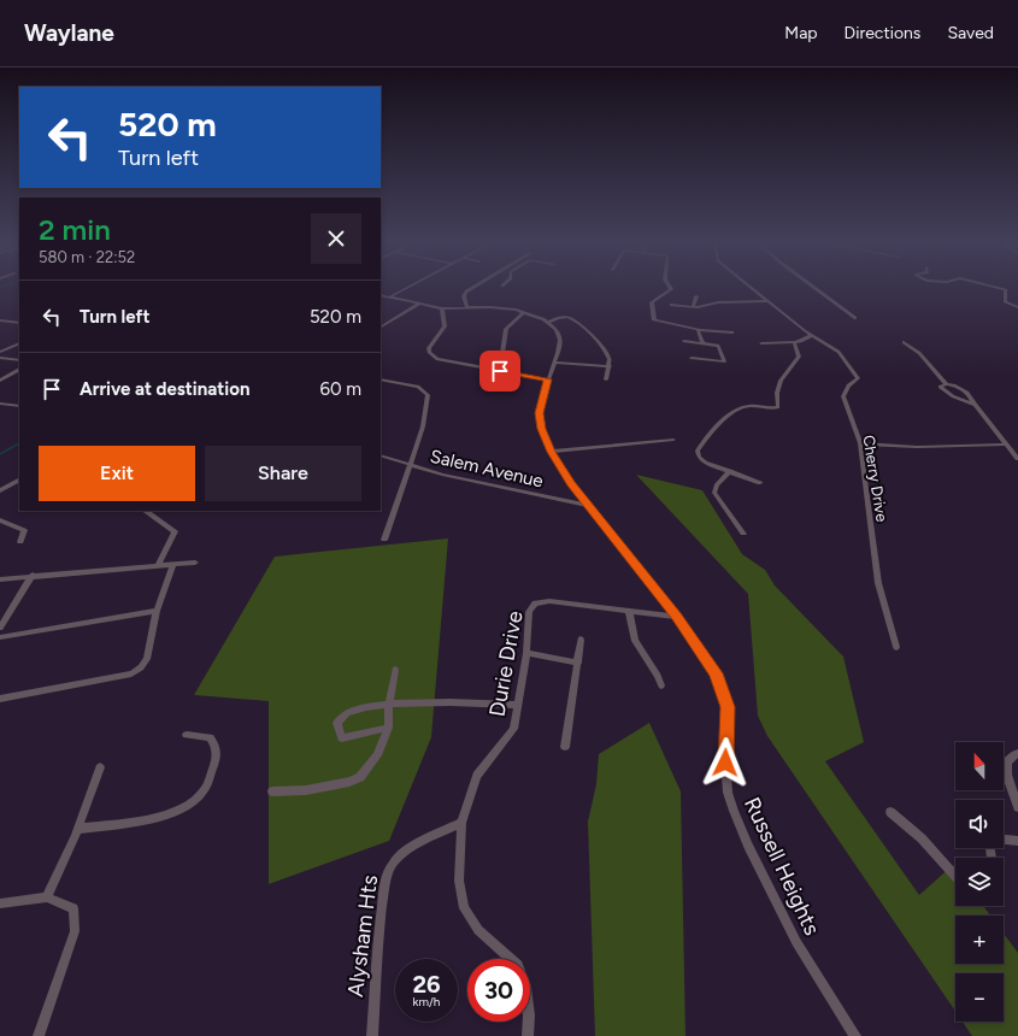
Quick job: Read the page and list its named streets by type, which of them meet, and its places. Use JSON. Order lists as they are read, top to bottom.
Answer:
{
  "streets": {
    "street": [
      "Salem Avenue",
      "Cherry Drive",
      "Durie Drive",
      "Russell Heights",
      "Alysham Hts"
    ]
  },
  "crossings": [
    ["Salem Avenue", "Russell Heights"],
    ["Durie Drive", "Russell Heights"],
    ["Durie Drive", "Alysham Hts"]
  ],
  "north": "top",
  "page": {
    "header": "Waylane",
    "nav": ["Map", "Directions", "Saved"],
    "turn": ["520 m", "Turn left"],
    "heading": ["2 min", "580 m · 22:52"],
    "list": [
      {
        "name": "Turn left",
        "value": "520 m"
      },
      {
        "name": "Arrive at destination",
        "value": "60 m"
      }
    ],
    "buttons": ["Exit", "Share"],
    "map_buttons": ["+", "−"],
    "speed": "26 km/h",
    "limit": "30"
  }
}
